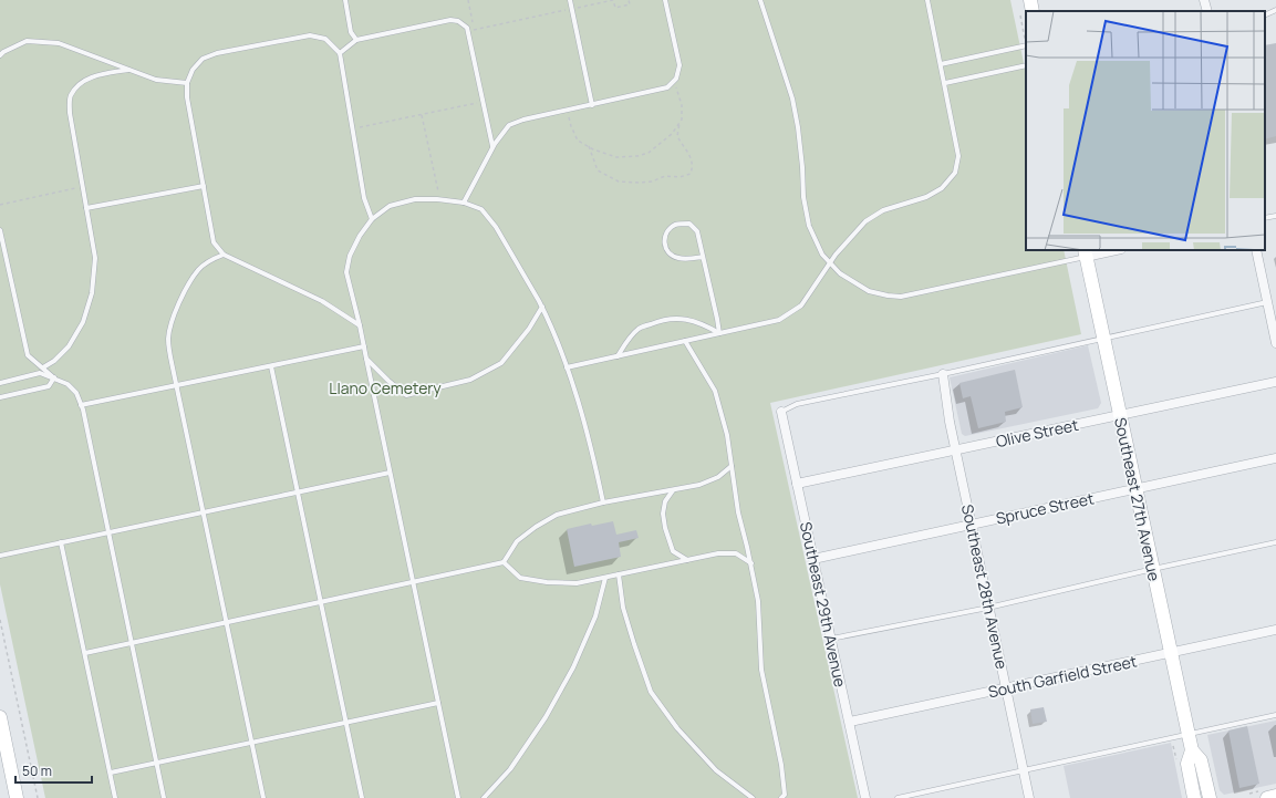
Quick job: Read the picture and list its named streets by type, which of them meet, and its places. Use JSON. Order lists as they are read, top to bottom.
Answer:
{
  "streets": {
    "main road": ["Southeast 27th Avenue"],
    "street": [
      "Olive Street",
      "Spruce Street",
      "Southeast 28th Avenue",
      "Southeast 29th Avenue",
      "South Garfield Street"
    ]
  },
  "crossings": [
    ["Olive Street", "Southeast 27th Avenue"],
    ["Olive Street", "Southeast 28th Avenue"],
    ["Olive Street", "Southeast 29th Avenue"],
    ["Southeast 27th Avenue", "Spruce Street"],
    ["Southeast 27th Avenue", "South Garfield Street"],
    ["Spruce Street", "Southeast 28th Avenue"],
    ["Spruce Street", "Southeast 29th Avenue"],
    ["Southeast 28th Avenue", "South Garfield Street"],
    ["Southeast 29th Avenue", "South Garfield Street"]
  ],
  "parks": ["Llano Cemetery"],
  "scale_bar": "50 m"
}
